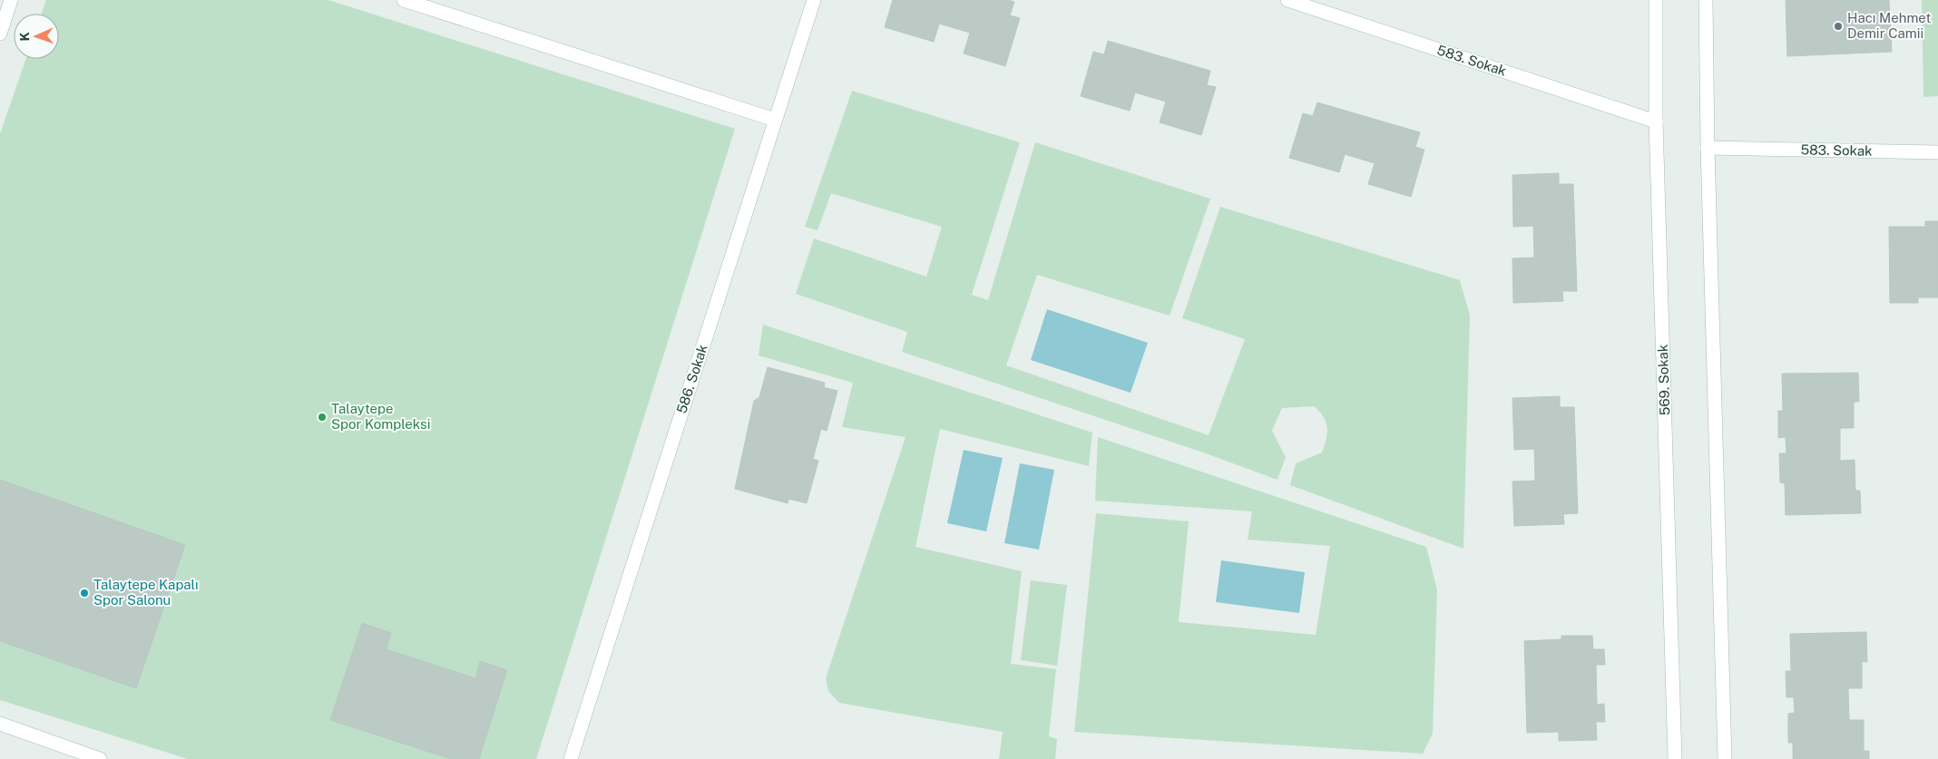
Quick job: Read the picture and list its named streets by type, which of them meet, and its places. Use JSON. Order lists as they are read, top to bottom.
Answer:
{
  "streets": {
    "street": ["583. Sokak", "586. Sokak", "569. Sokak"]
  },
  "crossings": [
    ["583. Sokak", "569. Sokak"]
  ],
  "places": ["Hacı Mehmet Demir Camii", "Talaytepe Spor Kompleksi", "Talaytepe Kapalı Spor Salonu"],
  "north": "left"
}
